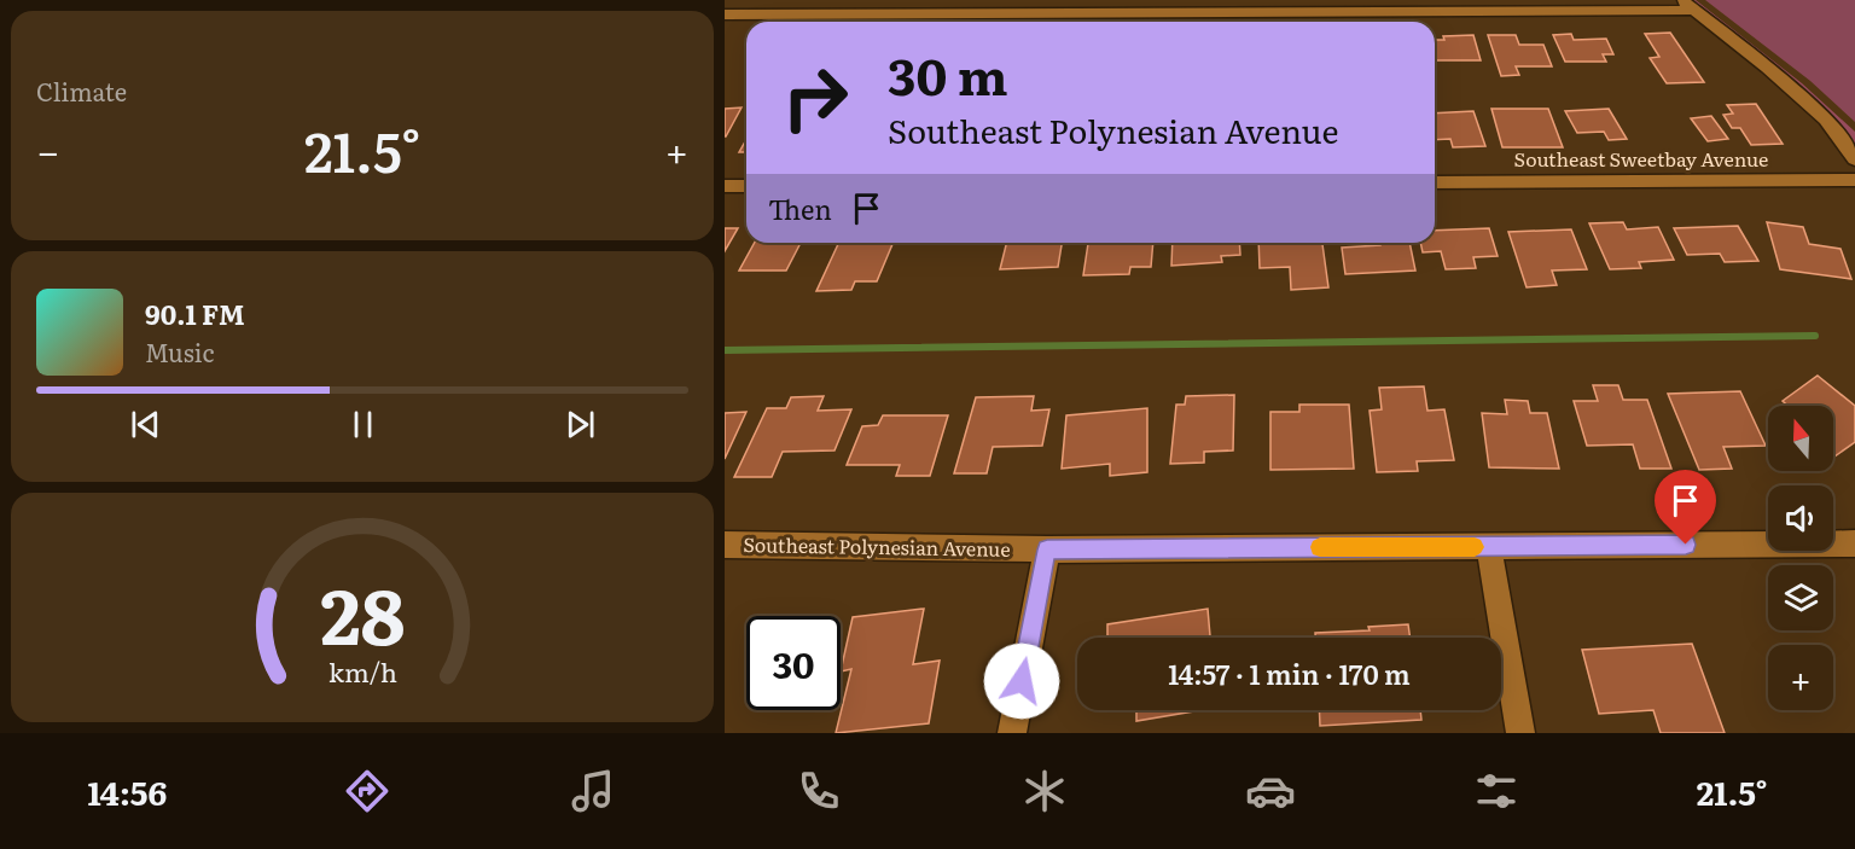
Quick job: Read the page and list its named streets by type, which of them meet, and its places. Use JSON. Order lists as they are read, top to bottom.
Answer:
{
  "streets": {
    "street": ["Southeast Sweetbay Avenue", "Southeast Polynesian Avenue"]
  },
  "north": "top",
  "page": {
    "tile": "Climate",
    "turn": ["30 m", "Southeast Polynesian Avenue"],
    "heat": ["−", "21.5°", "+"],
    "then": "Then",
    "song": ["90.1 FM", "Music"],
    "map_buttons": "+",
    "limit": "30",
    "trip": "14:57 · 1 min · 170 m",
    "tabs": ["14:56", "21.5°"],
    "gauge": ["28", "km/h"]
  }
}
